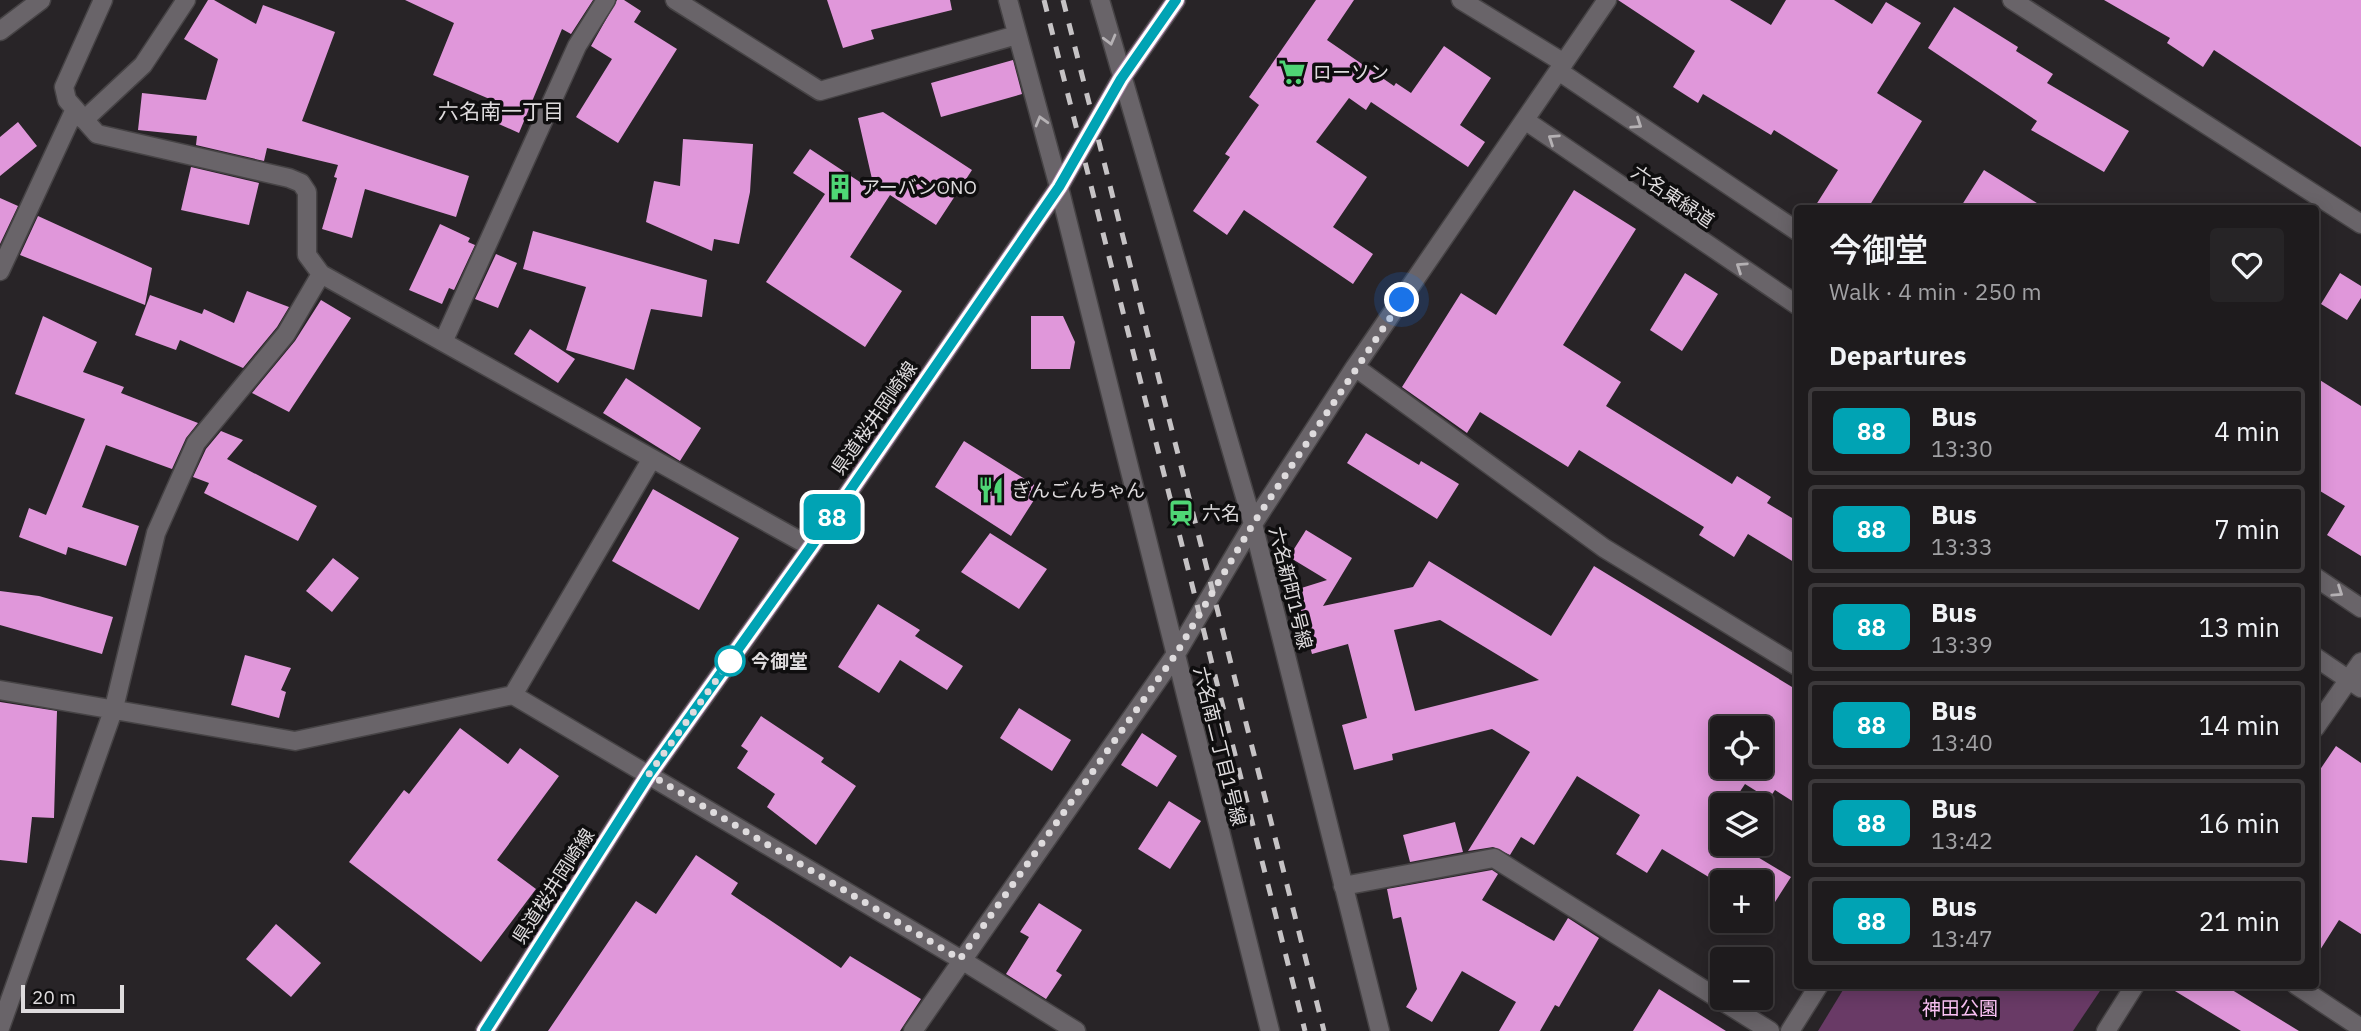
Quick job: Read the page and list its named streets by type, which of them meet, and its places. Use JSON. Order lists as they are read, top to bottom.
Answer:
{
  "streets": {
    "main road": ["県道桜井岡崎線"],
    "street": ["六名東緑道", "六名新町1号線", "六名南二丁目1号線"]
  },
  "crossings": [
    ["県道桜井岡崎線", "六名新町1号線"],
    ["県道桜井岡崎線", "六名南二丁目1号線"]
  ],
  "districts": ["六名南一丁目"],
  "parks": ["神田公園"],
  "places": {
    "supermarket": ["ローソン"],
    "building": ["アーバンONO"],
    "restaurant": ["ぎんごんちゃん"],
    "station": ["六名"],
    "other": ["今御堂"]
  },
  "lines": ["bus line 88"],
  "scale_bar": "20 m",
  "page": {
    "on_map": "88",
    "heading": [
      ["今御堂", "Walk · 4 min · 250 m"],
      "Departures"
    ],
    "list": [
      {
        "mark": "88",
        "name": "Bus",
        "note": "13:30",
        "value": "4 min"
      },
      {
        "mark": "88",
        "name": "Bus",
        "note": "13:33",
        "value": "7 min"
      },
      {
        "mark": "88",
        "name": "Bus",
        "note": "13:39",
        "value": "13 min"
      },
      {
        "mark": "88",
        "name": "Bus",
        "note": "13:40",
        "value": "14 min"
      },
      {
        "mark": "88",
        "name": "Bus",
        "note": "13:42",
        "value": "16 min"
      },
      {
        "mark": "88",
        "name": "Bus",
        "note": "13:47",
        "value": "21 min"
      }
    ],
    "map_buttons": ["+", "−"],
    "scale": "20 m"
  }
}
